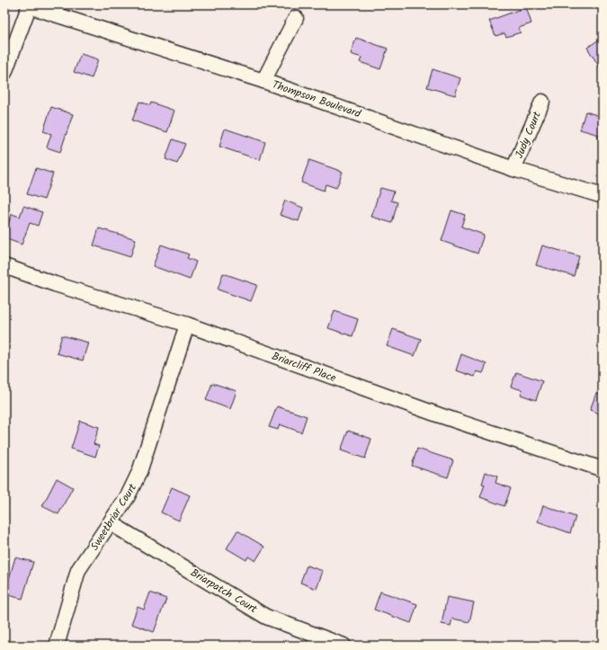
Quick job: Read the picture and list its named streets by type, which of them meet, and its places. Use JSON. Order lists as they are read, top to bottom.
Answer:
{
  "streets": {
    "street": [
      "Thompson Boulevard",
      "Judy Court",
      "Briarcliff Place",
      "Sweetbriar Court",
      "Briarpatch Court"
    ]
  },
  "crossings": [
    ["Thompson Boulevard", "Judy Court"],
    ["Briarcliff Place", "Sweetbriar Court"],
    ["Sweetbriar Court", "Briarpatch Court"]
  ]
}
